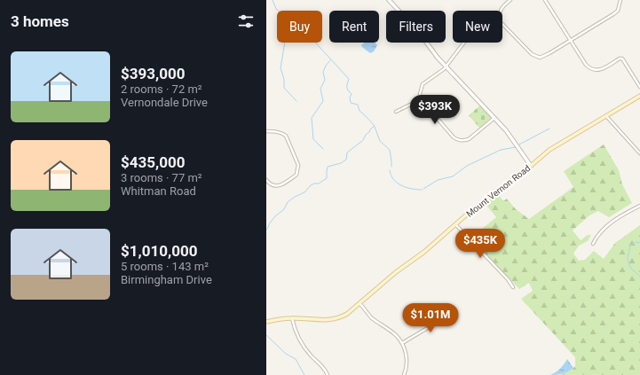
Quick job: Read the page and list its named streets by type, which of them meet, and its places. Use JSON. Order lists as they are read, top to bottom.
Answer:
{
  "streets": {
    "main road": ["Mount Vernon Road"]
  },
  "page": {
    "heading": "3 homes",
    "chip": [
      "Buy",
      "Rent",
      "Filters",
      "New"
    ],
    "list": [
      {
        "name": "$393,000",
        "note": "2 rooms · 72 m² · Vernondale Drive"
      },
      {
        "name": "$435,000",
        "note": "3 rooms · 77 m² · Whitman Road"
      },
      {
        "name": "$1,010,000",
        "note": "5 rooms · 143 m² · Birmingham Drive"
      }
    ],
    "price": ["$393K", "$435K", "$1.01M"]
  }
}
